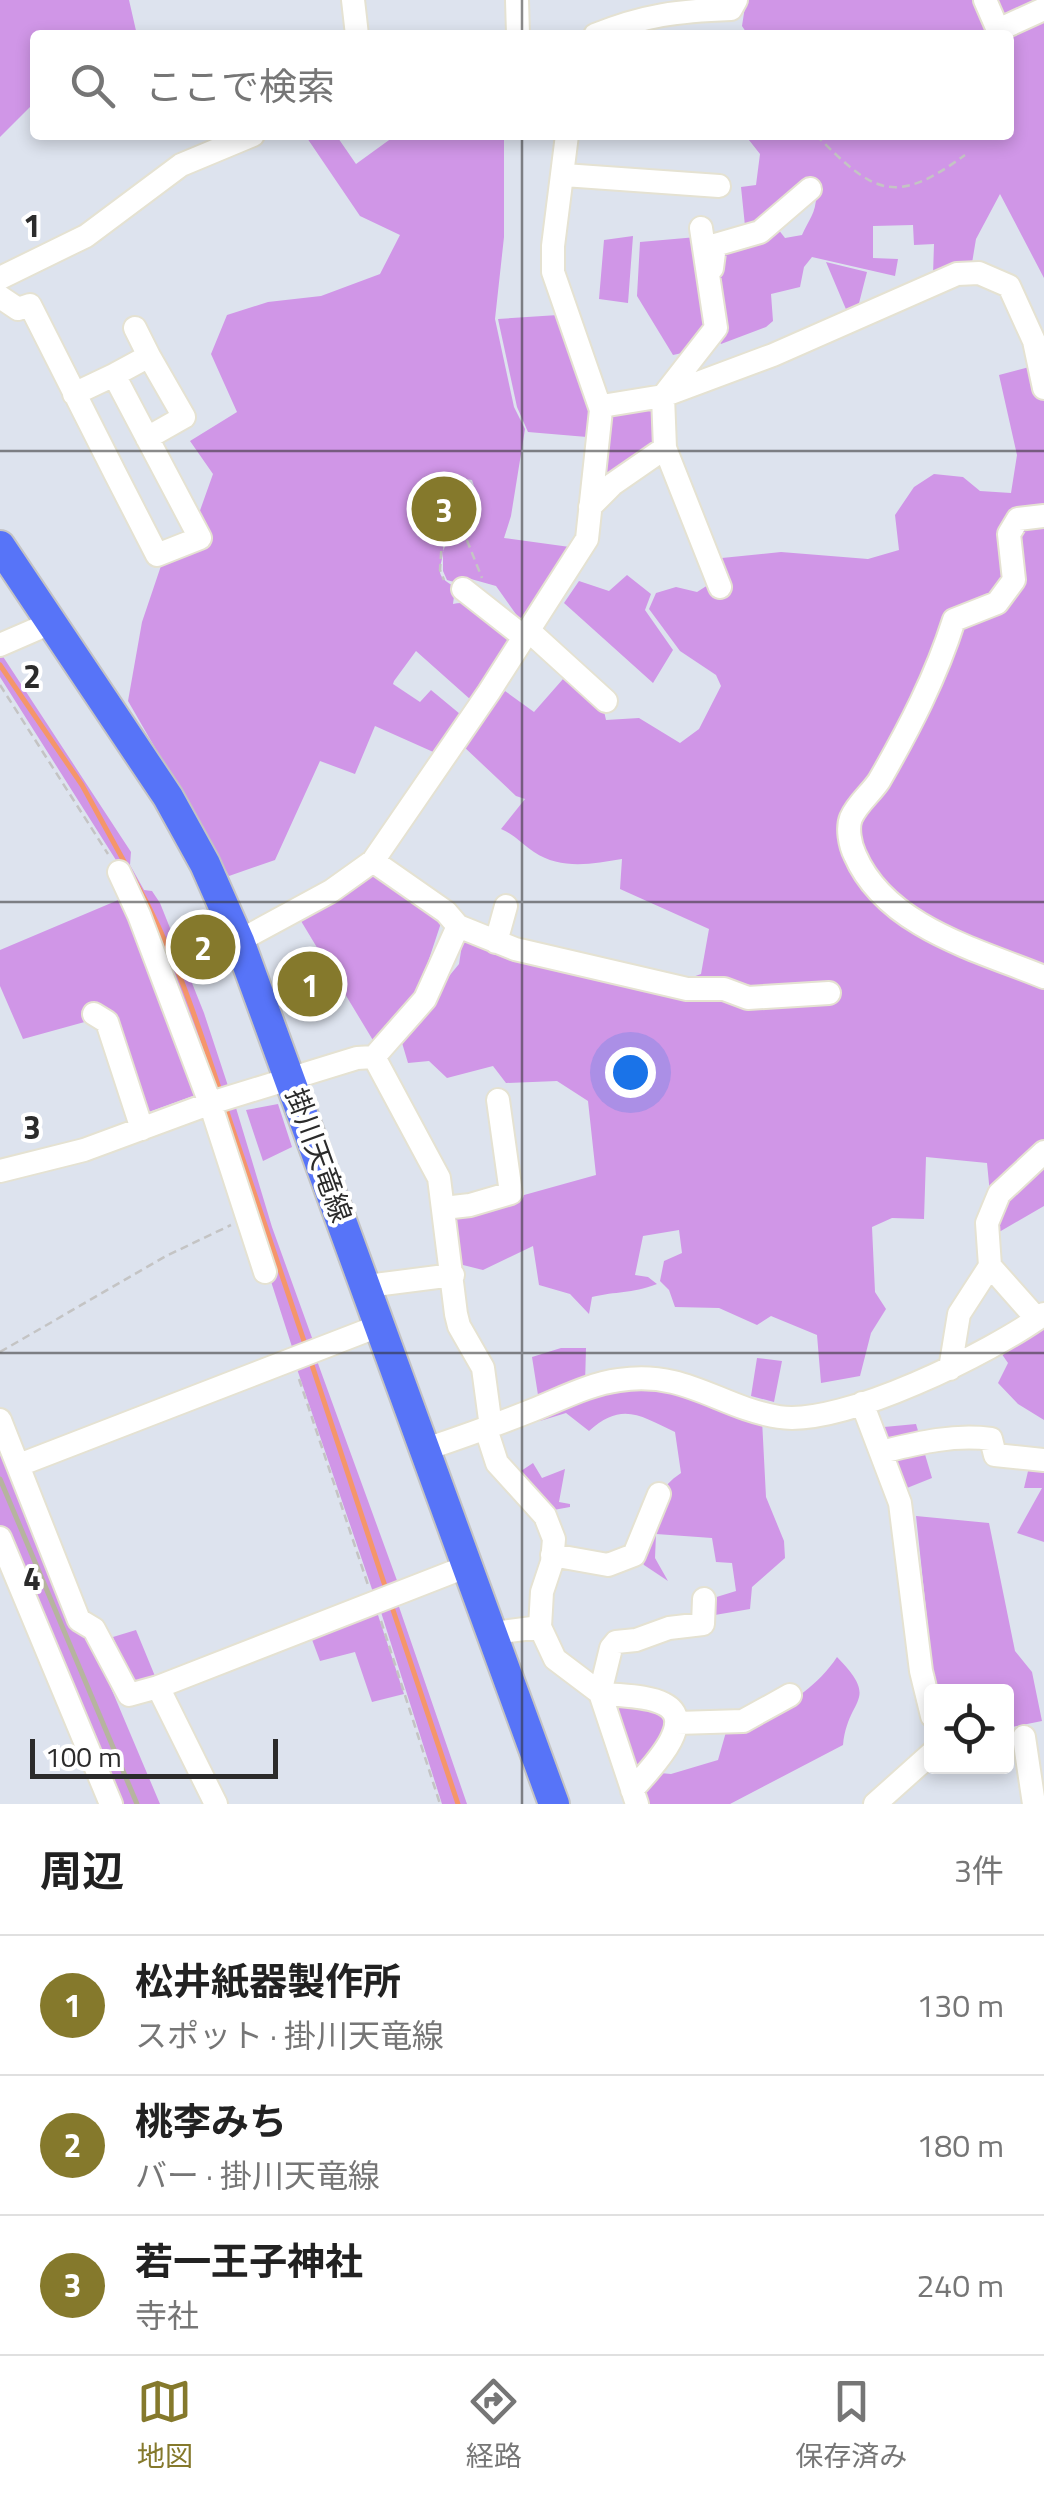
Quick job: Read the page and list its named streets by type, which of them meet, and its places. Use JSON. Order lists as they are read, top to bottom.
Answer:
{
  "streets": {
    "main road": ["掛川天竜線"]
  },
  "scale_bar": "100 m",
  "page": {
    "search": "ここで検索",
    "pins": ["3", "2", "1"],
    "scale": "100 m",
    "heading": ["周辺", "3件"],
    "list": [
      {
        "mark": "1",
        "name": "松井紙器製作所",
        "note": "スポット · 掛川天竜線",
        "value": "130 m"
      },
      {
        "mark": "2",
        "name": "桃李みち",
        "note": "バー · 掛川天竜線",
        "value": "180 m"
      },
      {
        "mark": "3",
        "name": "若一王子神社",
        "note": "寺社",
        "value": "240 m"
      }
    ],
    "nav": ["地図", "経路", "保存済み"]
  },
  "grid": {
    "rows": [
      "1",
      "2",
      "3",
      "4"
    ]
  }
}
